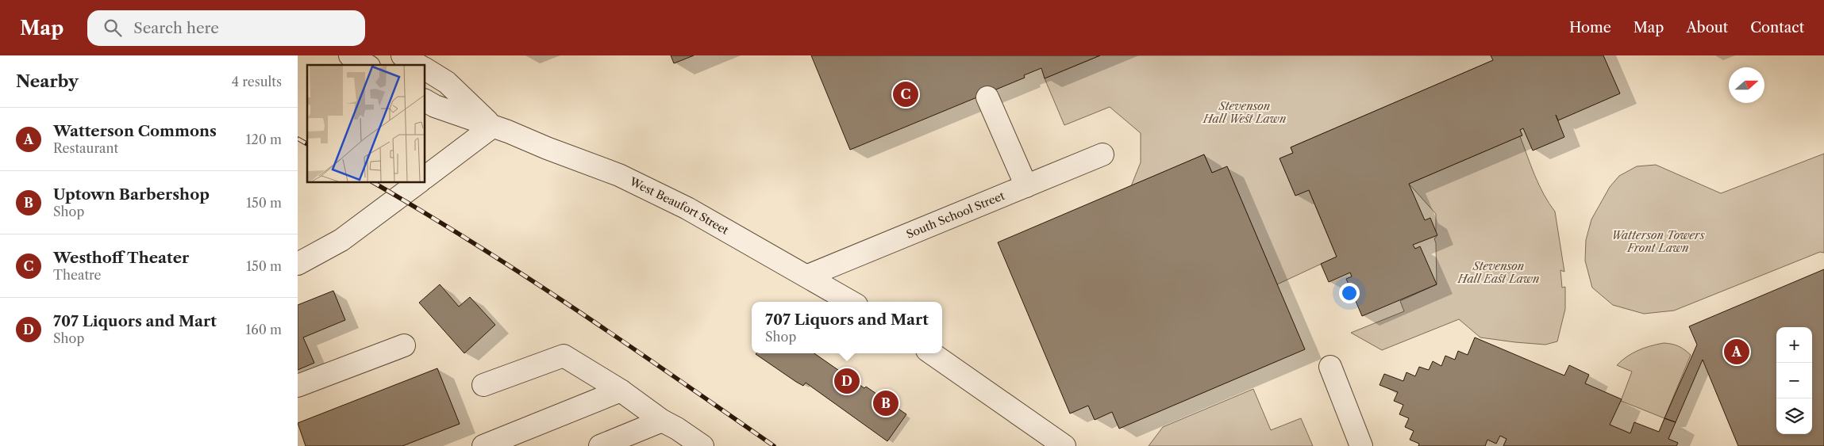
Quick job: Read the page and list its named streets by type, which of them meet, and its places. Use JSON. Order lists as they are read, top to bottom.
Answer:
{
  "streets": {
    "street": ["West Beaufort Street", "South School Street"]
  },
  "crossings": [
    ["West Beaufort Street", "South School Street"]
  ],
  "parks": ["Stevenson Hall West Lawn", "Watterson Towers Front Lawn", "Stevenson Hall East Lawn"],
  "north": "right",
  "page": {
    "header": "Map",
    "search": "Search here",
    "nav": [
      "Home",
      "Map",
      "About",
      "Contact"
    ],
    "heading": ["Nearby", "4 results"],
    "pins": [
      "C",
      "A",
      "D",
      "B"
    ],
    "list": [
      {
        "mark": "A",
        "name": "Watterson Commons",
        "note": "Restaurant",
        "value": "120 m"
      },
      {
        "mark": "B",
        "name": "Uptown Barbershop",
        "note": "Shop",
        "value": "150 m"
      },
      {
        "mark": "C",
        "name": "Westhoff Theater",
        "note": "Theatre",
        "value": "150 m"
      },
      {
        "mark": "D",
        "name": "707 Liquors and Mart",
        "note": "Shop",
        "value": "160 m"
      }
    ],
    "popup": ["707 Liquors and Mart", "Shop"],
    "map_buttons": ["+", "−"]
  }
}
